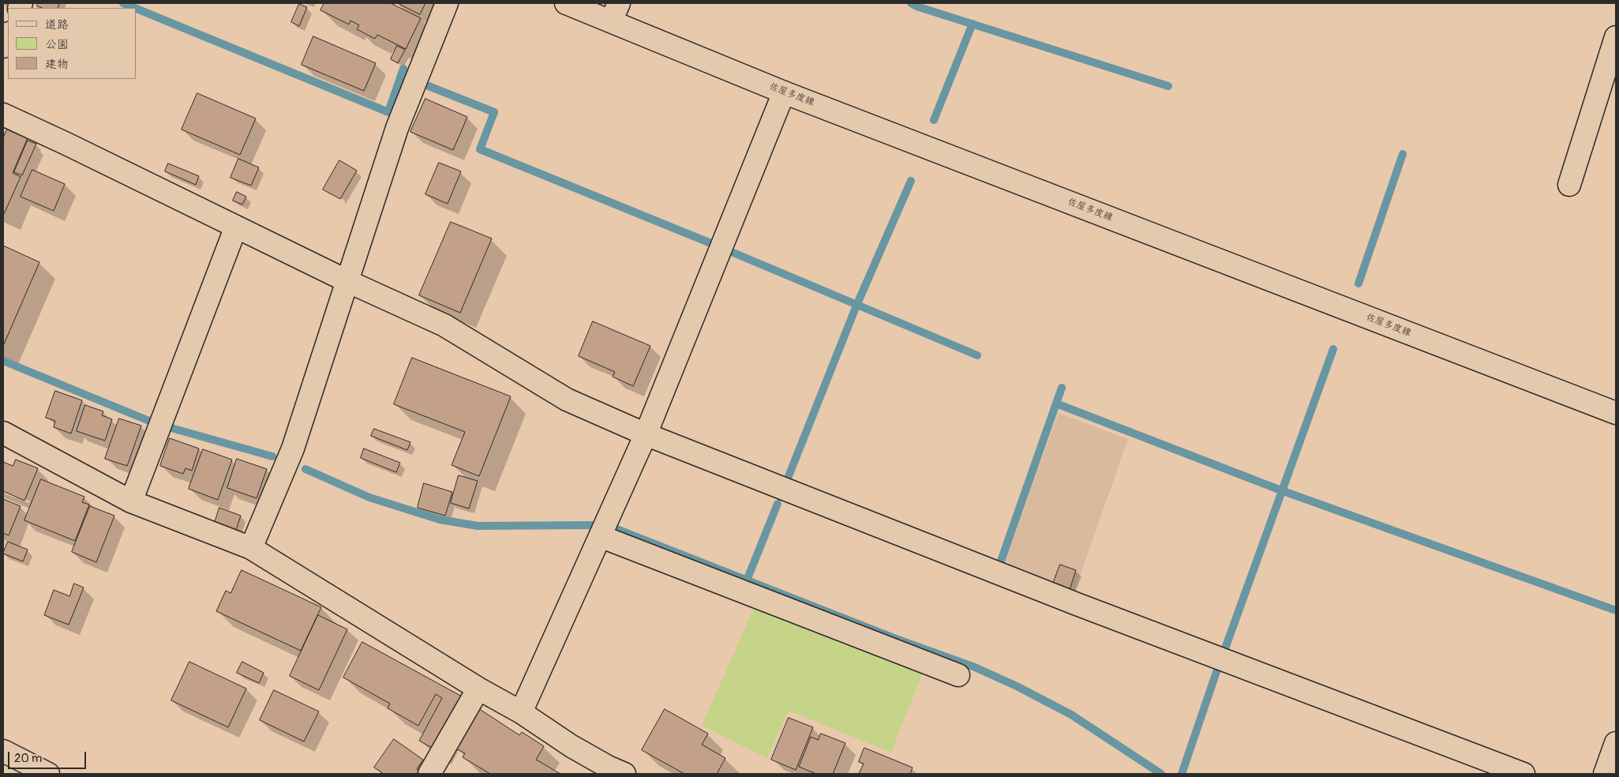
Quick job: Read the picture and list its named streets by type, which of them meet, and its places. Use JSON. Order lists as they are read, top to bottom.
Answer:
{
  "streets": {
    "street": ["佐屋多度線"]
  },
  "legend": ["道路", "公園", "建物"],
  "scale_bar": "20 m"
}
